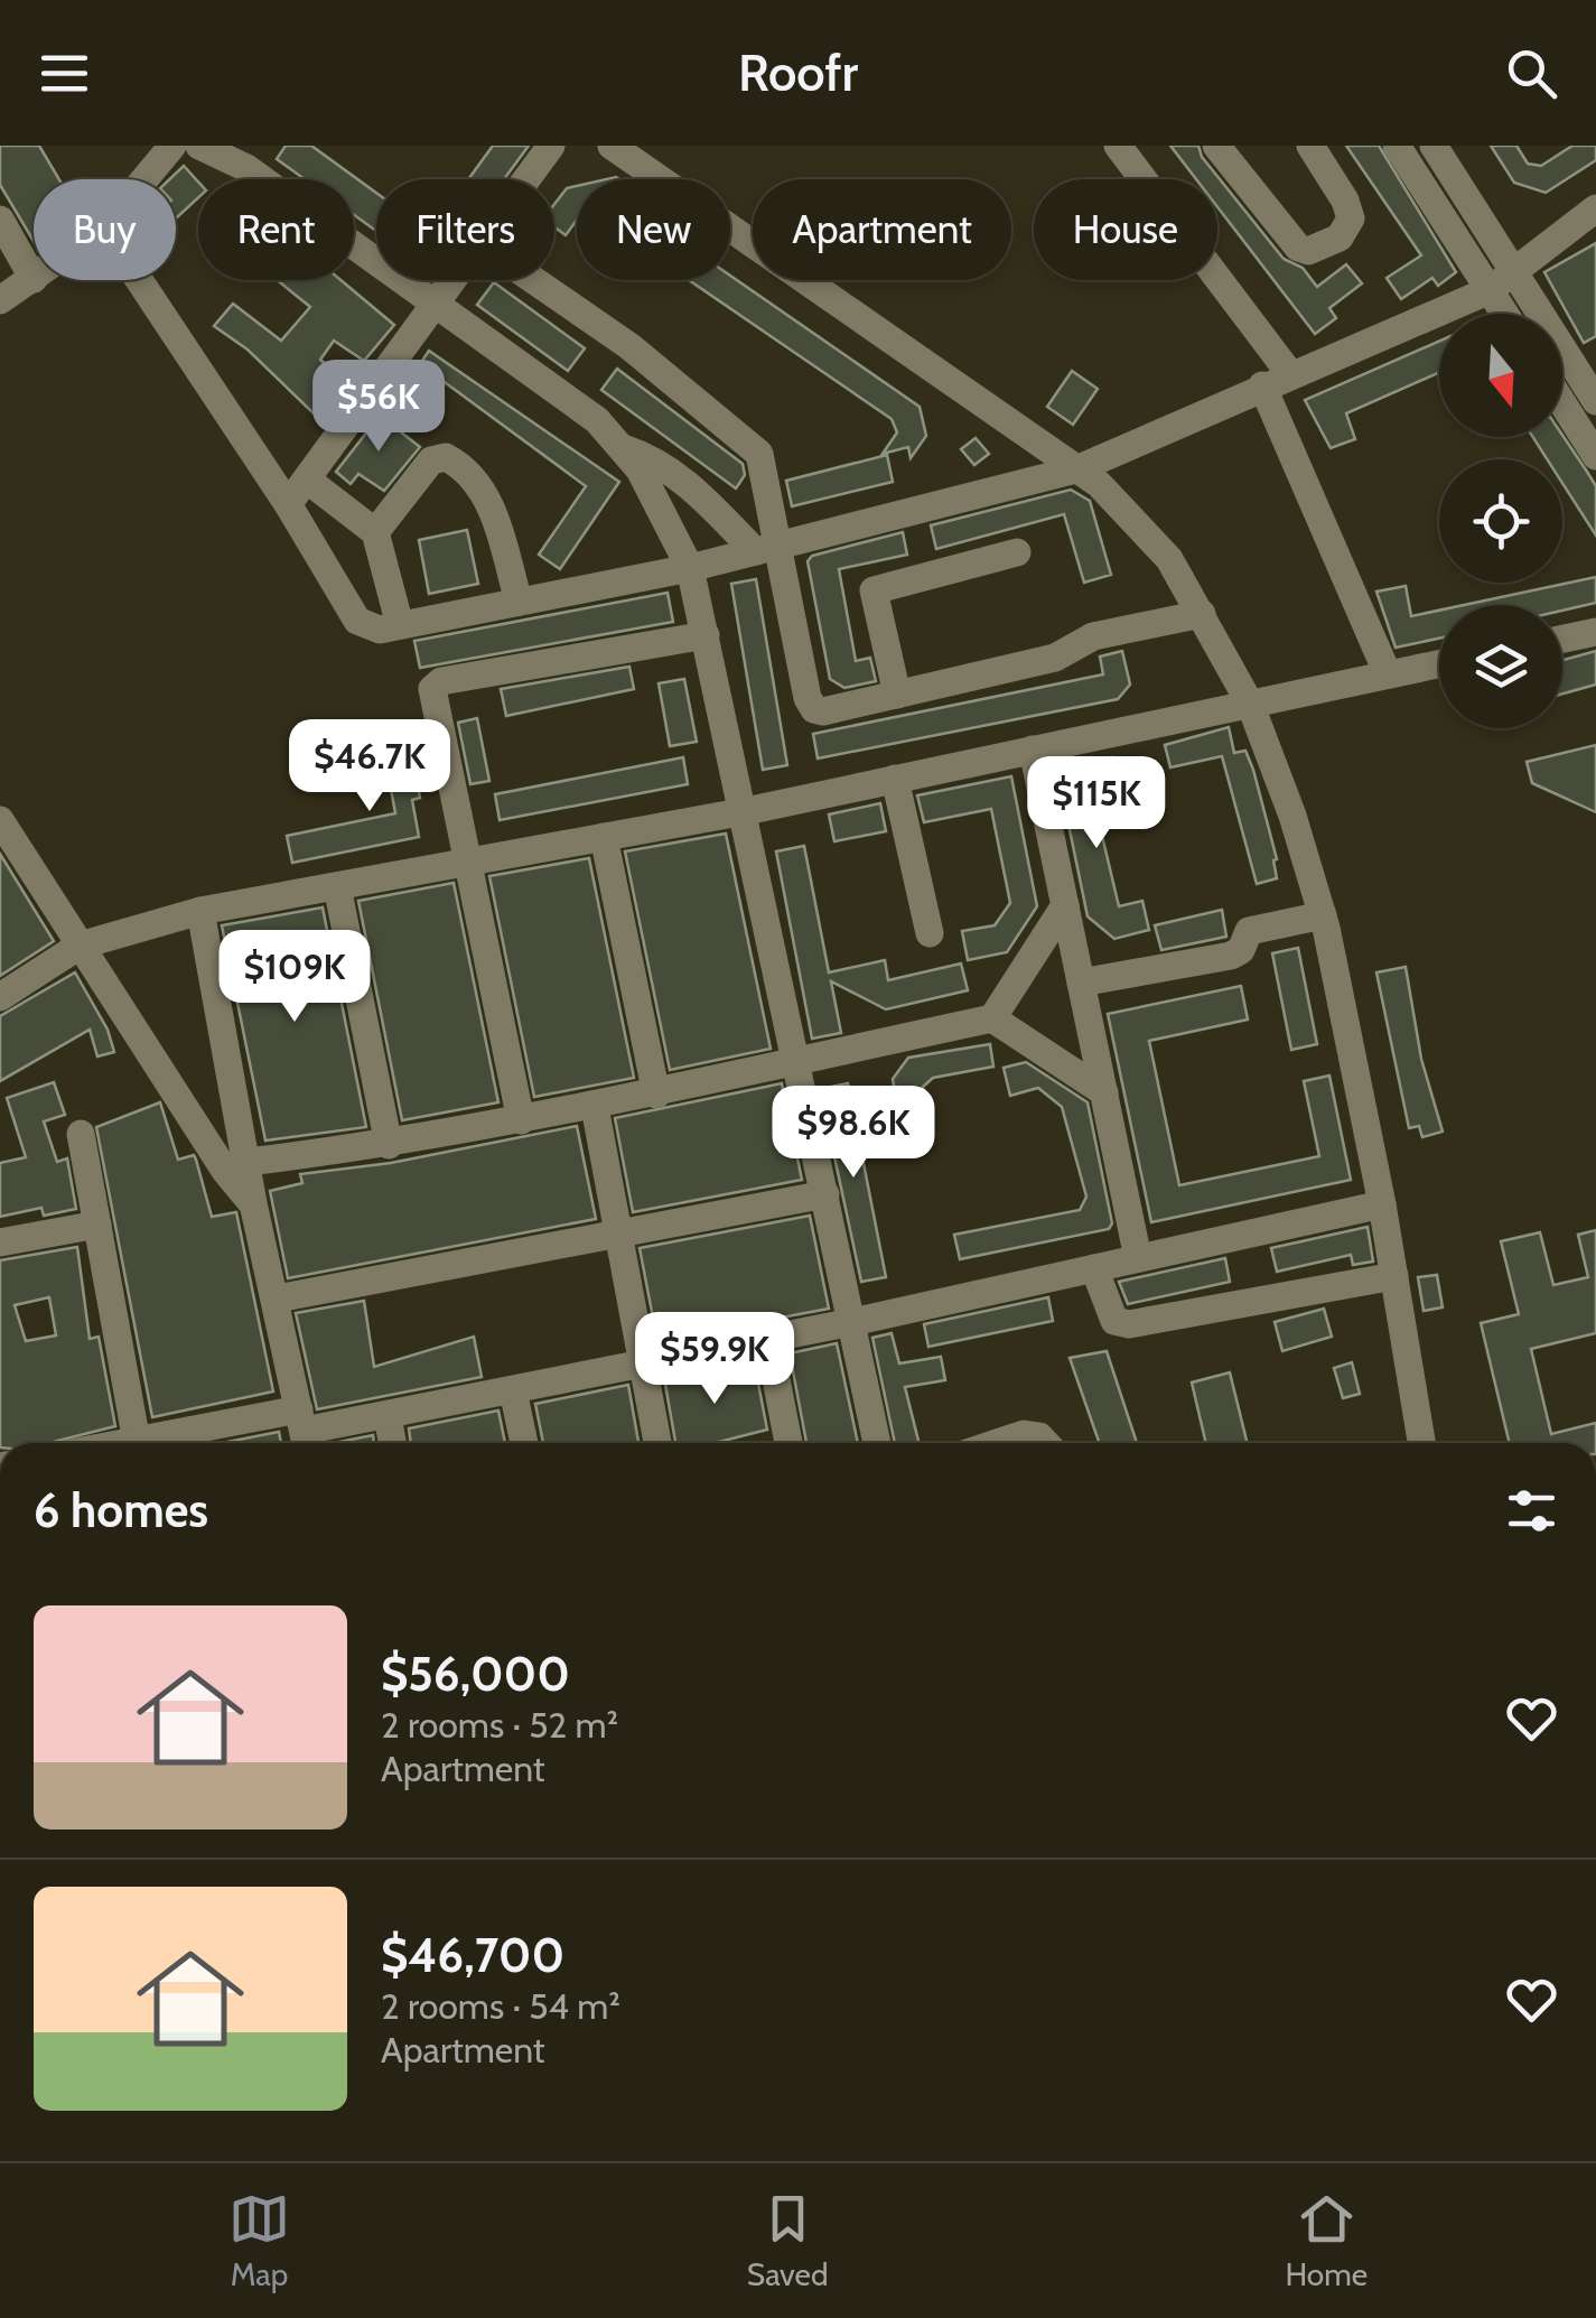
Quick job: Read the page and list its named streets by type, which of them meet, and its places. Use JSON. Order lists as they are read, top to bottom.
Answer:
{
  "north": "bottom",
  "page": {
    "header": "Roofr",
    "chip": [
      "Buy",
      "Rent",
      "Filters",
      "New",
      "Apartment",
      "House"
    ],
    "price": [
      "$56K",
      "$46.7K",
      "$115K",
      "$109K",
      "$98.6K",
      "$59.9K"
    ],
    "heading": "6 homes",
    "list": [
      {
        "name": "$56,000",
        "note": "2 rooms · 52 m² · Apartment"
      },
      {
        "name": "$46,700",
        "note": "2 rooms · 54 m² · Apartment"
      }
    ],
    "tabs": ["Map", "Saved", "Home"]
  }
}
